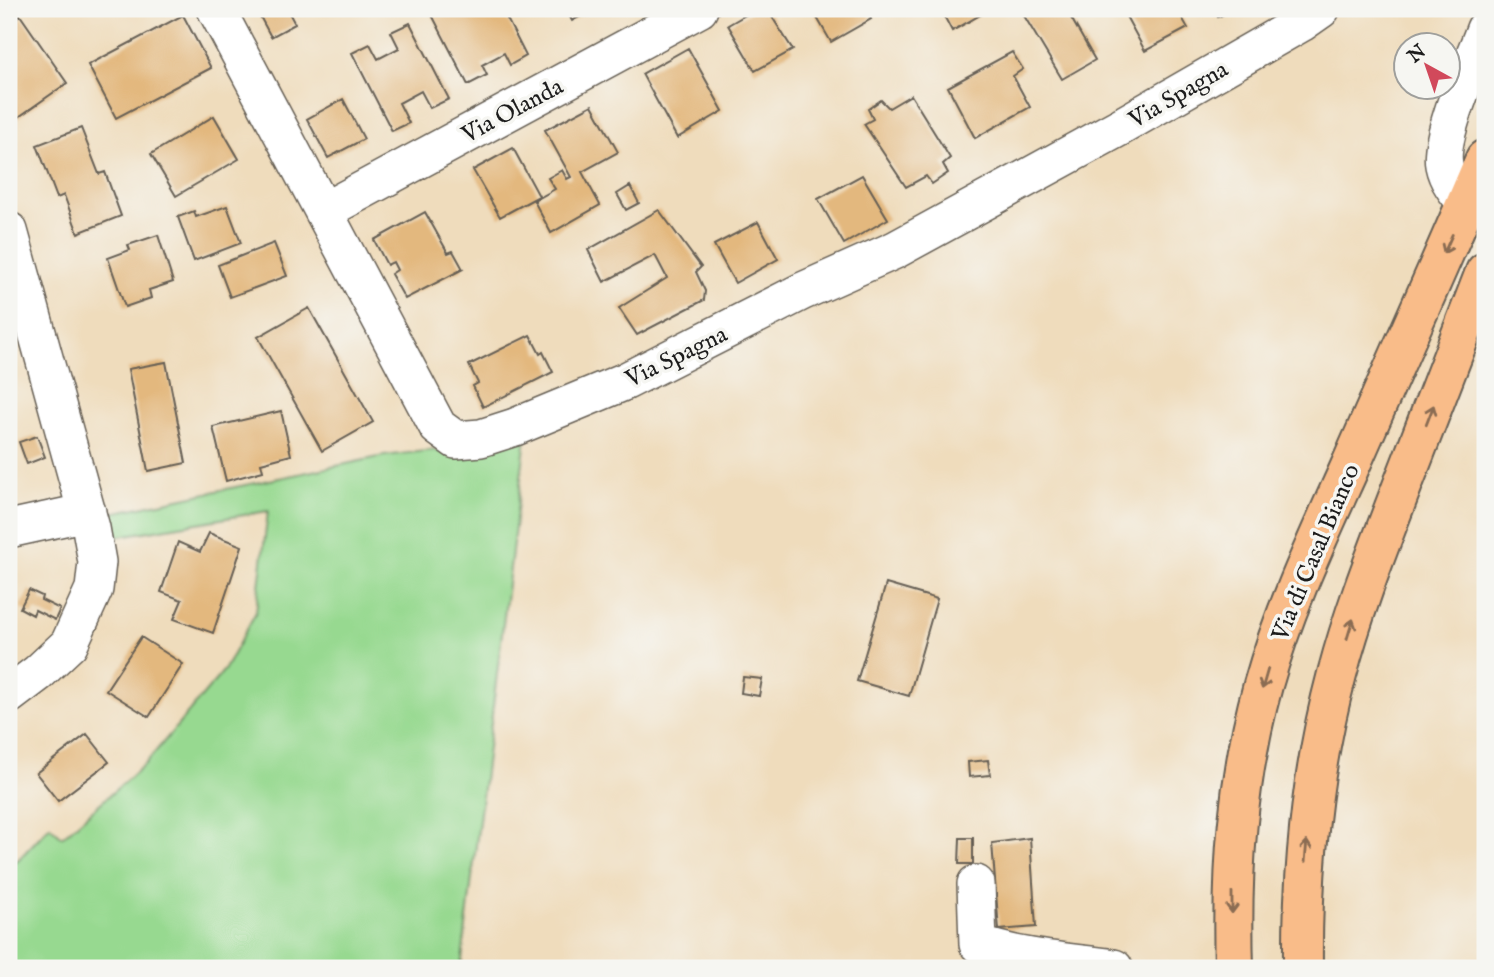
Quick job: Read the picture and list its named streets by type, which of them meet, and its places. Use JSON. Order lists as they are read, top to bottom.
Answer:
{
  "streets": {
    "main road": ["Via di Casal Bianco"],
    "street": ["Via Spagna", "Via Olanda"]
  },
  "crossings": [
    ["Via Spagna", "Via Olanda"]
  ],
  "north": "top left"
}
